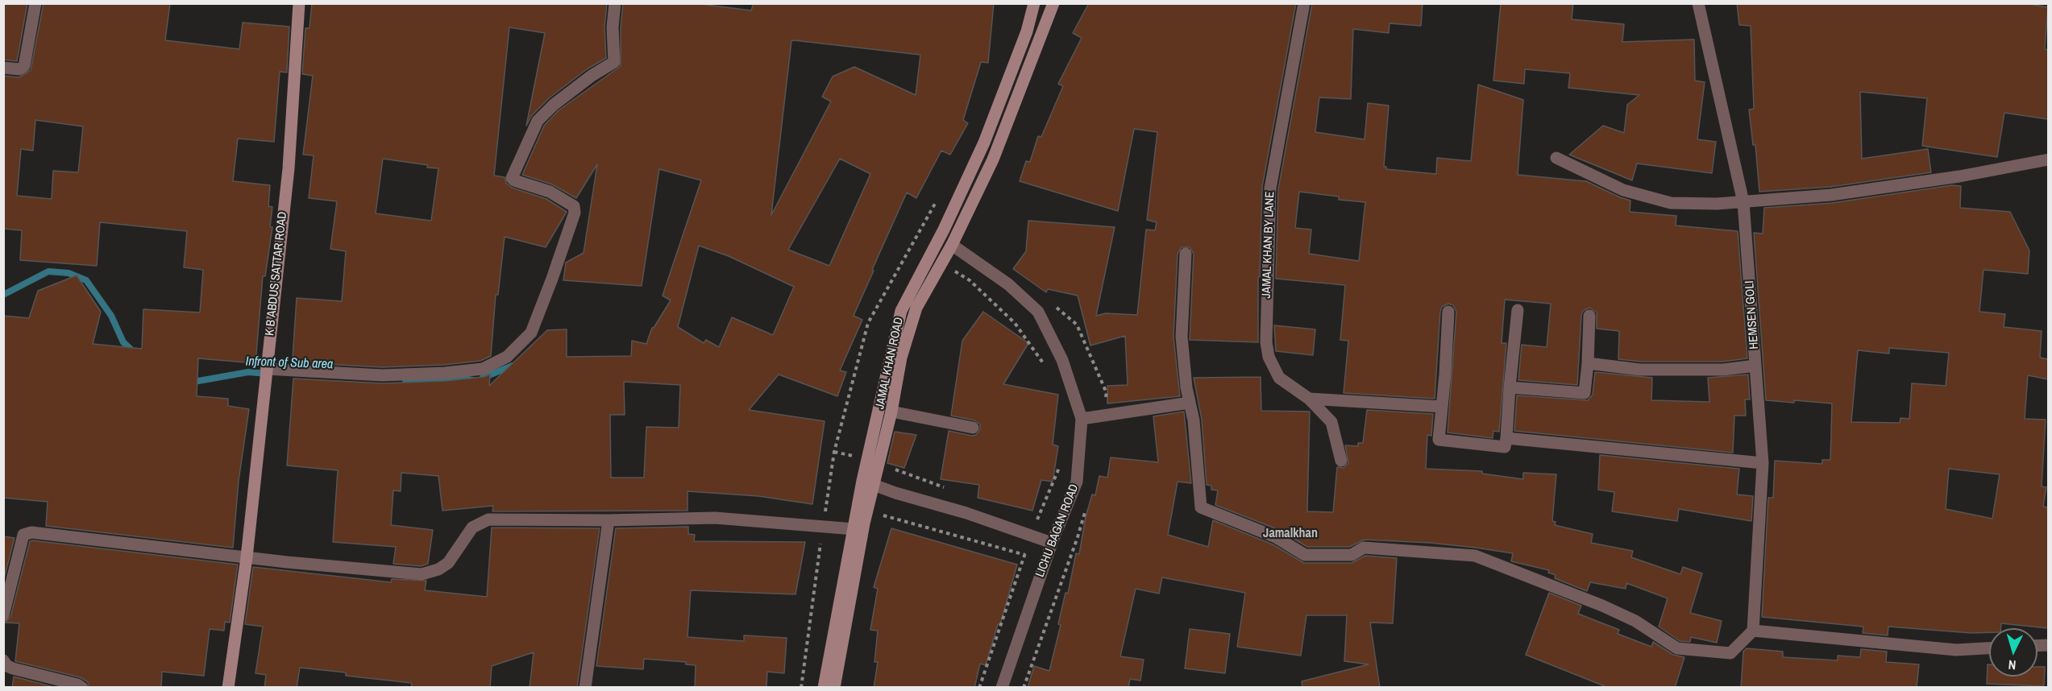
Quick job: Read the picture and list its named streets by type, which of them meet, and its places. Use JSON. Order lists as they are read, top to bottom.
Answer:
{
  "streets": {
    "main road": ["K B ABDUS SATTAR ROAD", "JAMAL KHAN ROAD"],
    "street": ["JAMAL KHAN BY LANE", "HEMSEN GOLI", "LICHU BAGAN ROAD"]
  },
  "districts": ["Jamalkhan"],
  "water": ["Infront of Sub area"],
  "north": "bottom"
}
